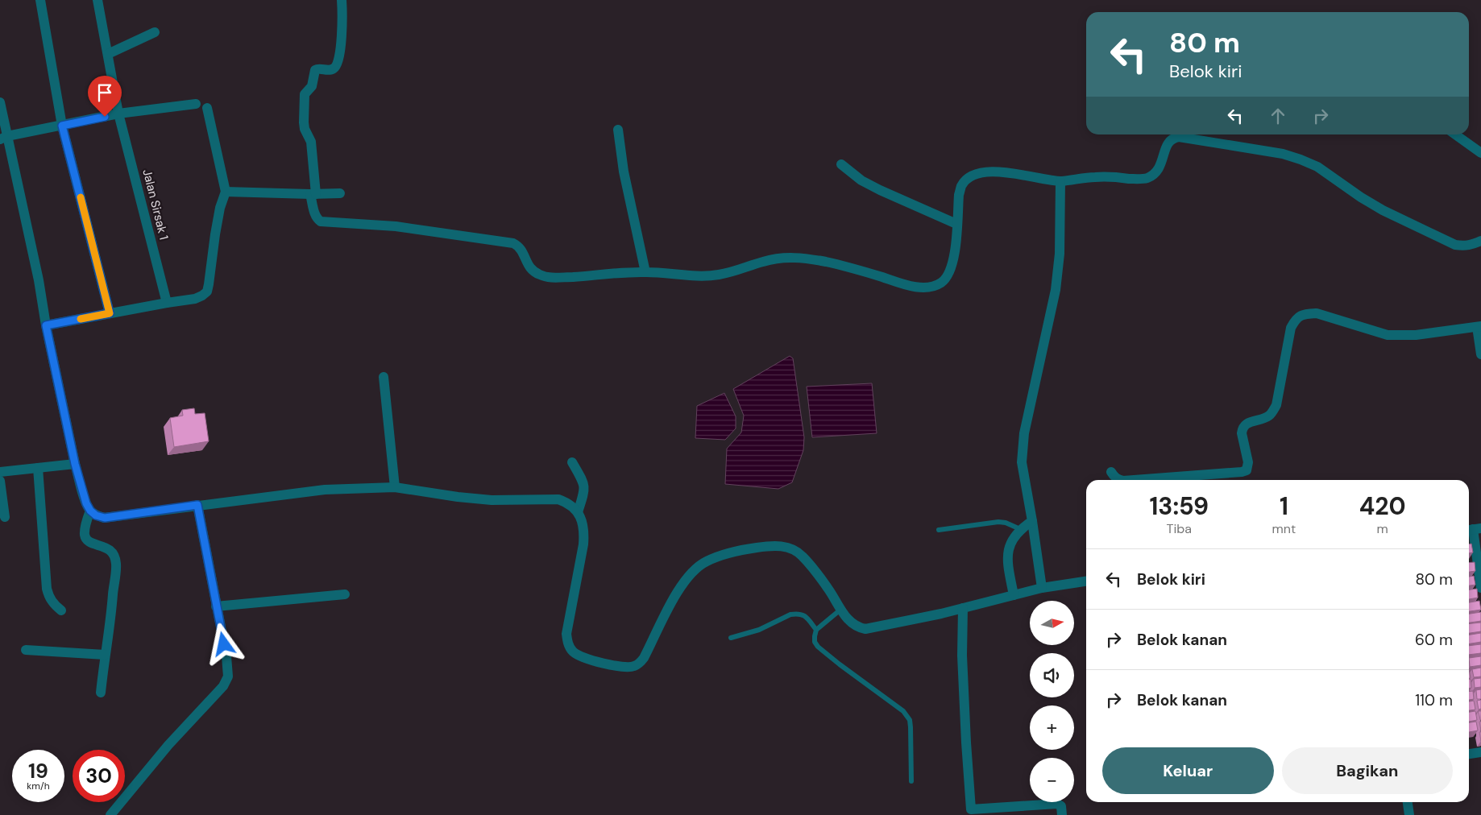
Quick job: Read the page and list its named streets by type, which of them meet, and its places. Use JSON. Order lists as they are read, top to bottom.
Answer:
{
  "streets": {
    "street": ["Jalan Sirsak 1"]
  },
  "north": "right",
  "page": {
    "turn": ["80 m", "Belok kiri"],
    "eta": [
      "13:59",
      "Tiba",
      "1",
      "mnt",
      "420",
      "m"
    ],
    "list": [
      {
        "name": "Belok kiri",
        "value": "80 m"
      },
      {
        "name": "Belok kanan",
        "value": "60 m"
      },
      {
        "name": "Belok kanan",
        "value": "110 m"
      }
    ],
    "map_buttons": ["+", "−"],
    "buttons": ["Keluar", "Bagikan"],
    "speed": "19 km/h",
    "limit": "30"
  }
}
